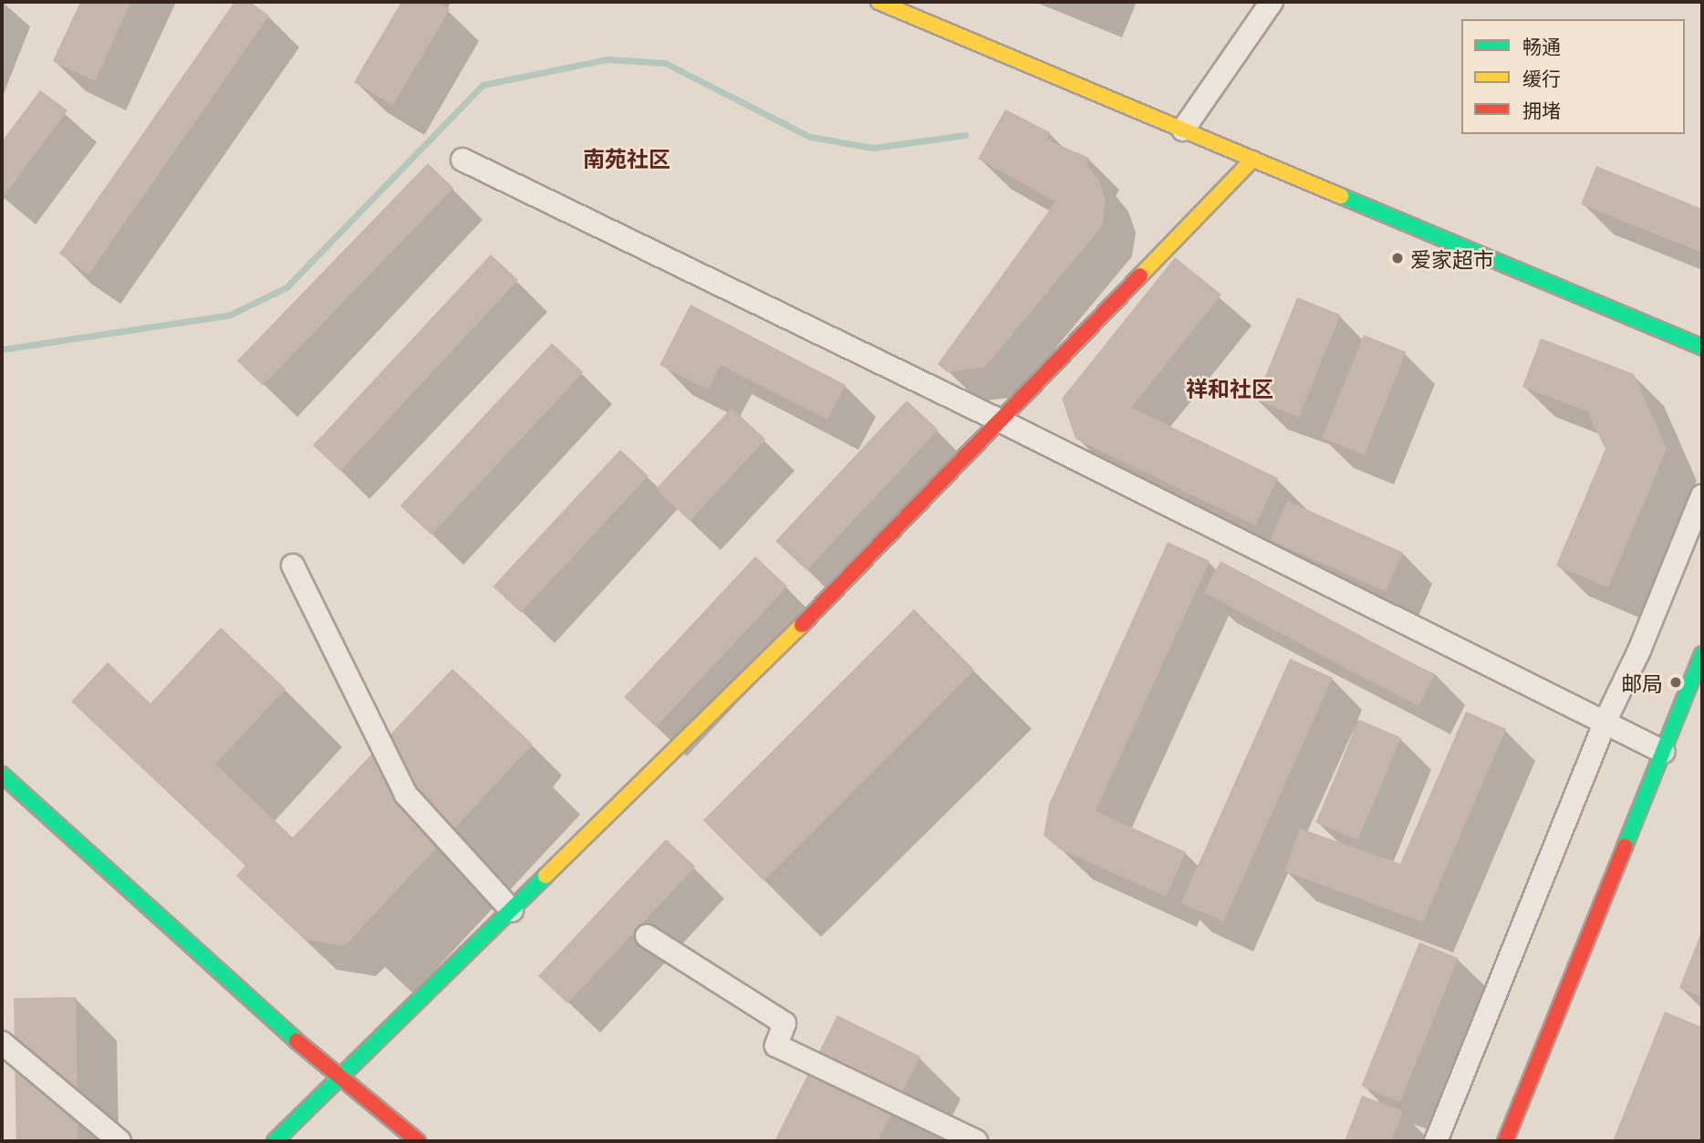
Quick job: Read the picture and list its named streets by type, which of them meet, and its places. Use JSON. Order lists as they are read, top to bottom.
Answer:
{
  "districts": ["南苑社区", "祥和社区"],
  "places": ["爱家超市", "邮局"],
  "legend": ["畅通", "缓行", "拥堵"]
}
